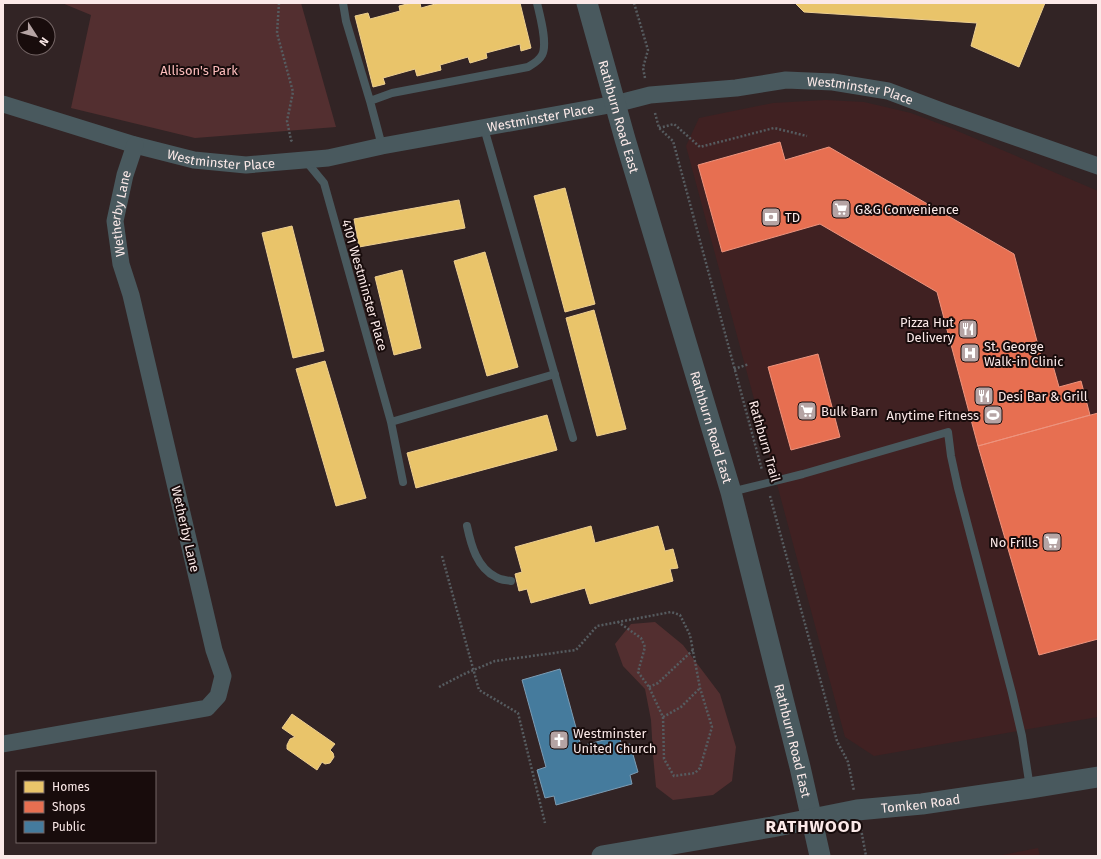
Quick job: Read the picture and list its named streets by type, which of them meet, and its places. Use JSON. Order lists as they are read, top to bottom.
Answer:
{
  "streets": {
    "street": [
      "Westminster Place",
      "Rathburn Road East",
      "Wetherby Lane",
      "Tomken Road"
    ],
    "lane": ["4101 Westminster Place"],
    "path": ["Rathburn Trail"]
  },
  "crossings": [
    ["Westminster Place", "Rathburn Road East"],
    ["Westminster Place", "Wetherby Lane"],
    ["Westminster Place", "4101 Westminster Place"],
    ["Rathburn Road East", "Tomken Road"]
  ],
  "districts": ["RATHWOOD"],
  "parks": ["Allison's Park"],
  "places": {
    "supermarket": ["G&G Convenience", "Bulk Barn", "No Frills"],
    "bank": ["TD"],
    "restaurant": ["Pizza Hut Delivery", "Desi Bar & Grill"],
    "hospital": ["St. George Walk-in Clinic"],
    "sports": ["Anytime Fitness"],
    "church": ["Westminster United Church"]
  },
  "legend": ["Homes", "Shops", "Public"],
  "north": "bottom right"
}
